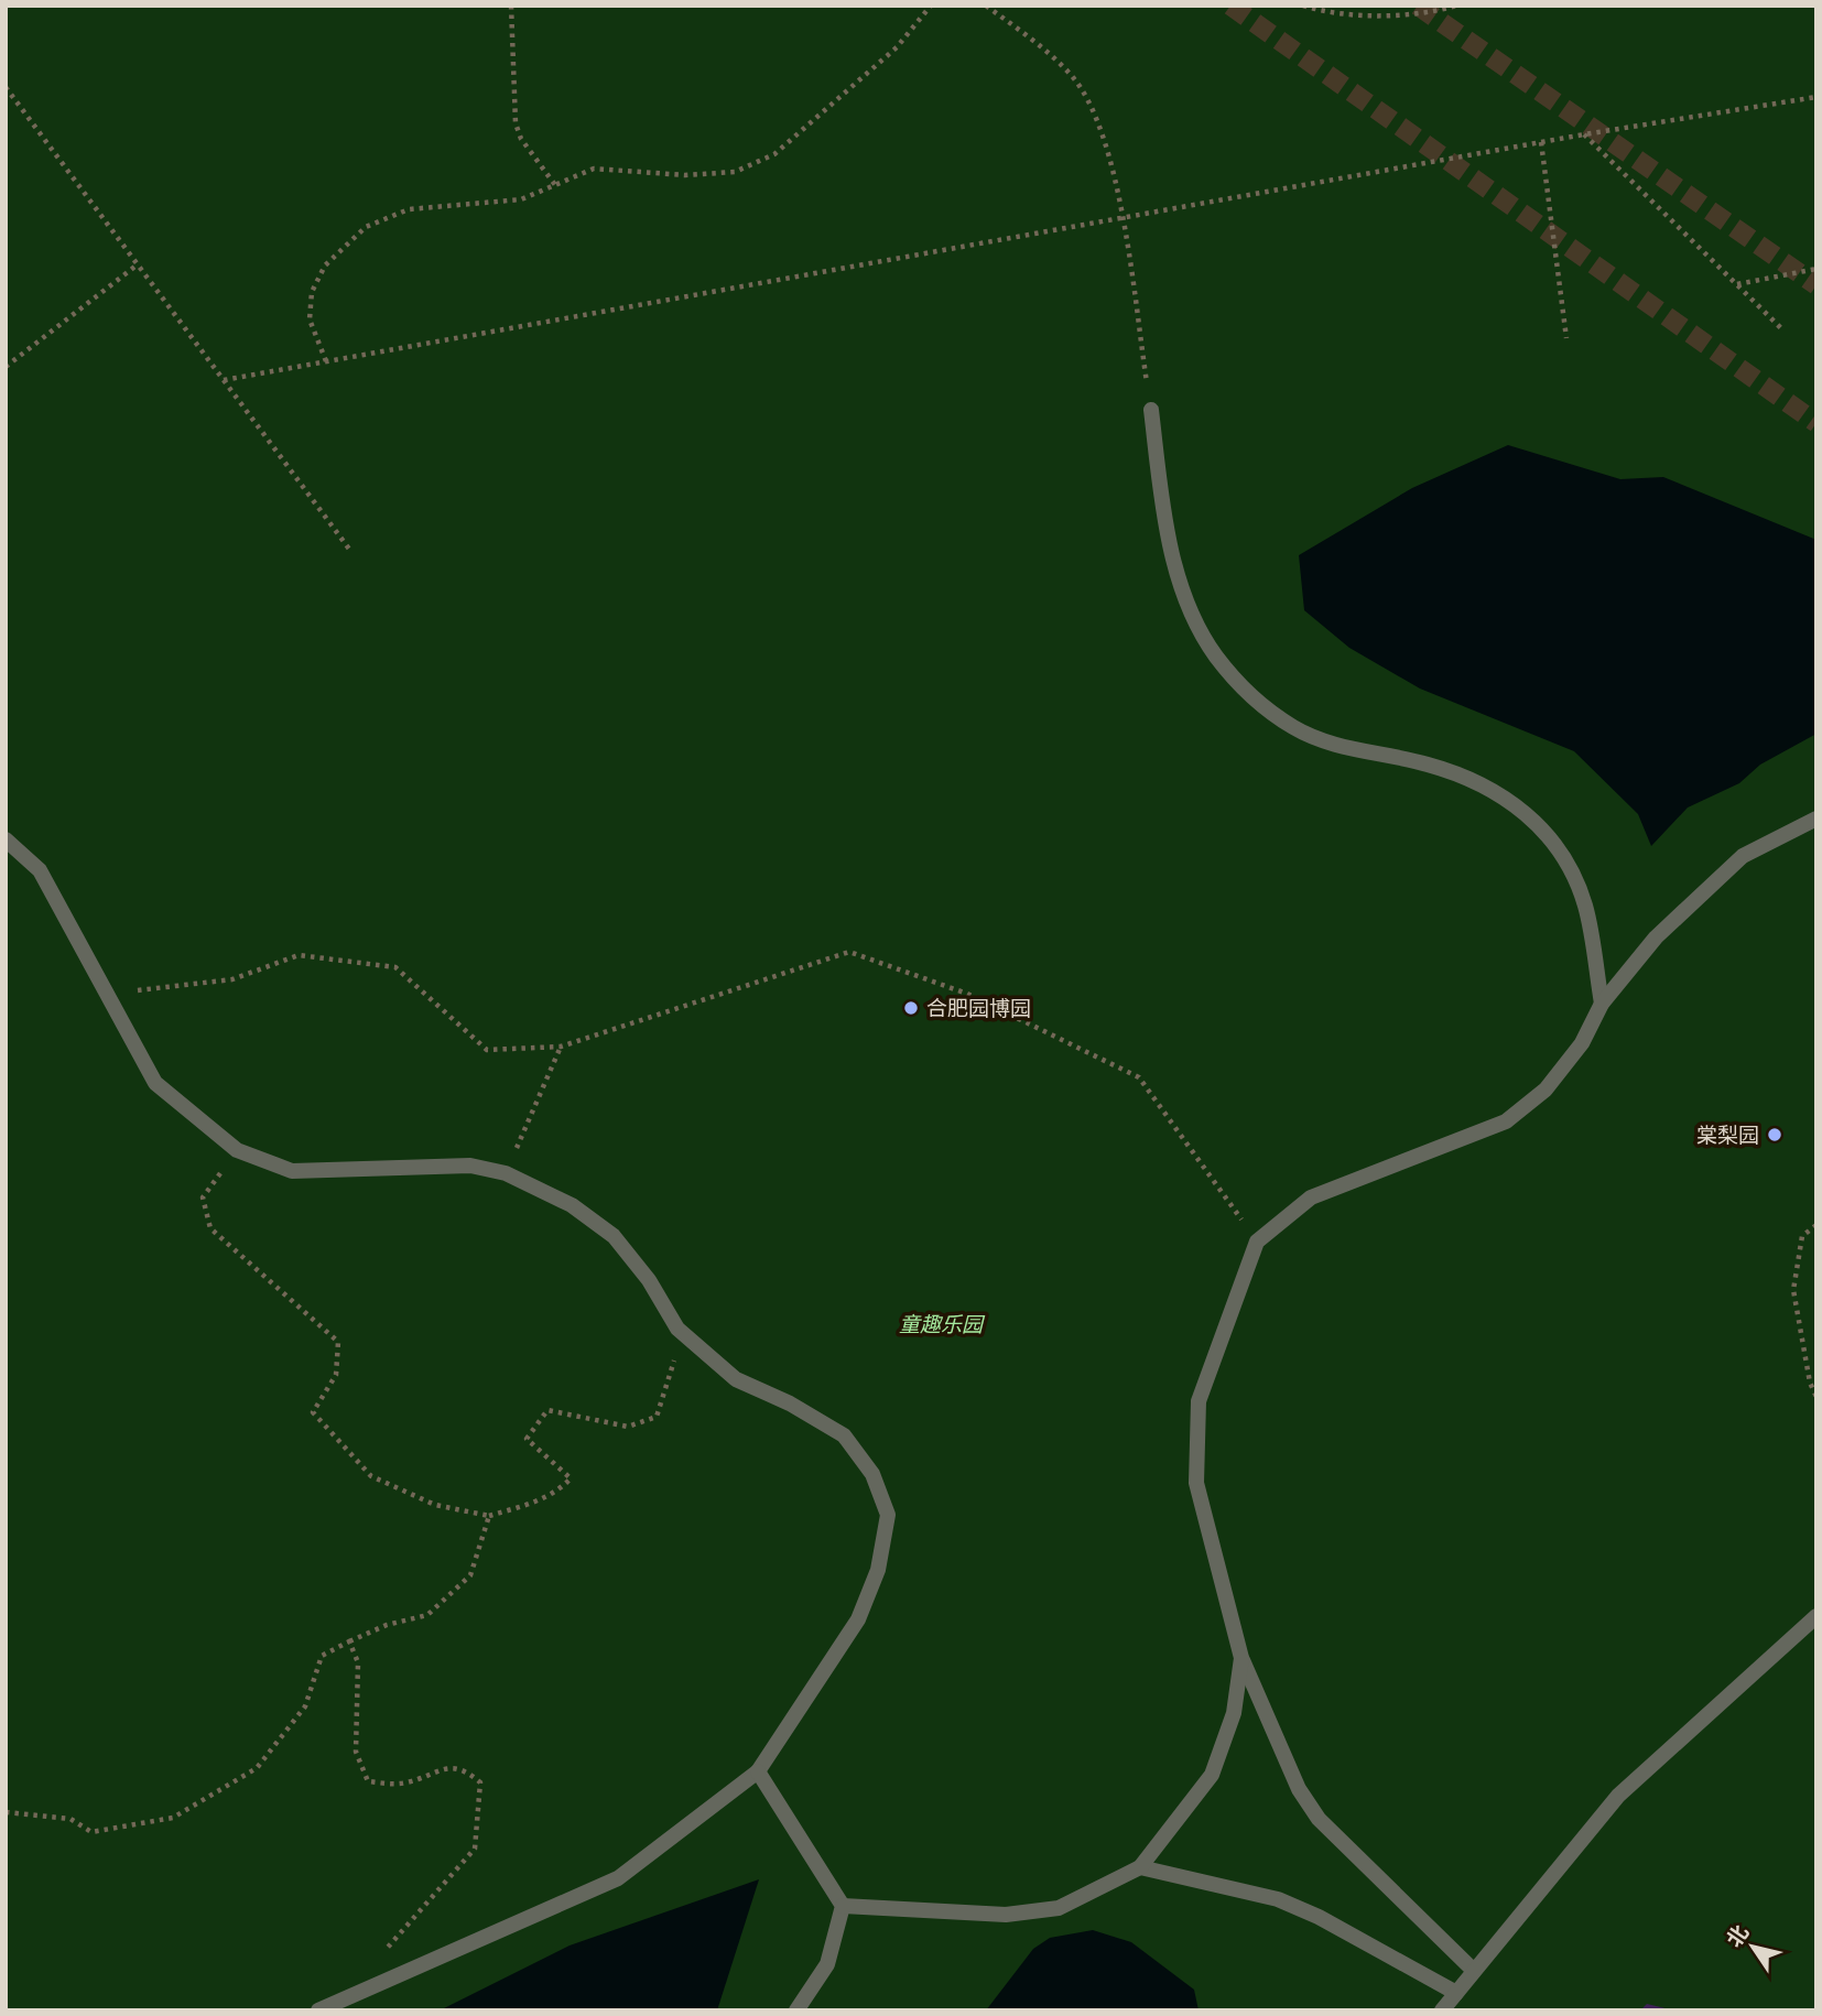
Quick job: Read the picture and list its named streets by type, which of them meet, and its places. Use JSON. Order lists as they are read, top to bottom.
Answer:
{
  "parks": ["童趣乐园"],
  "places": ["合肥园博园", "棠梨园"],
  "north": "top left"
}
